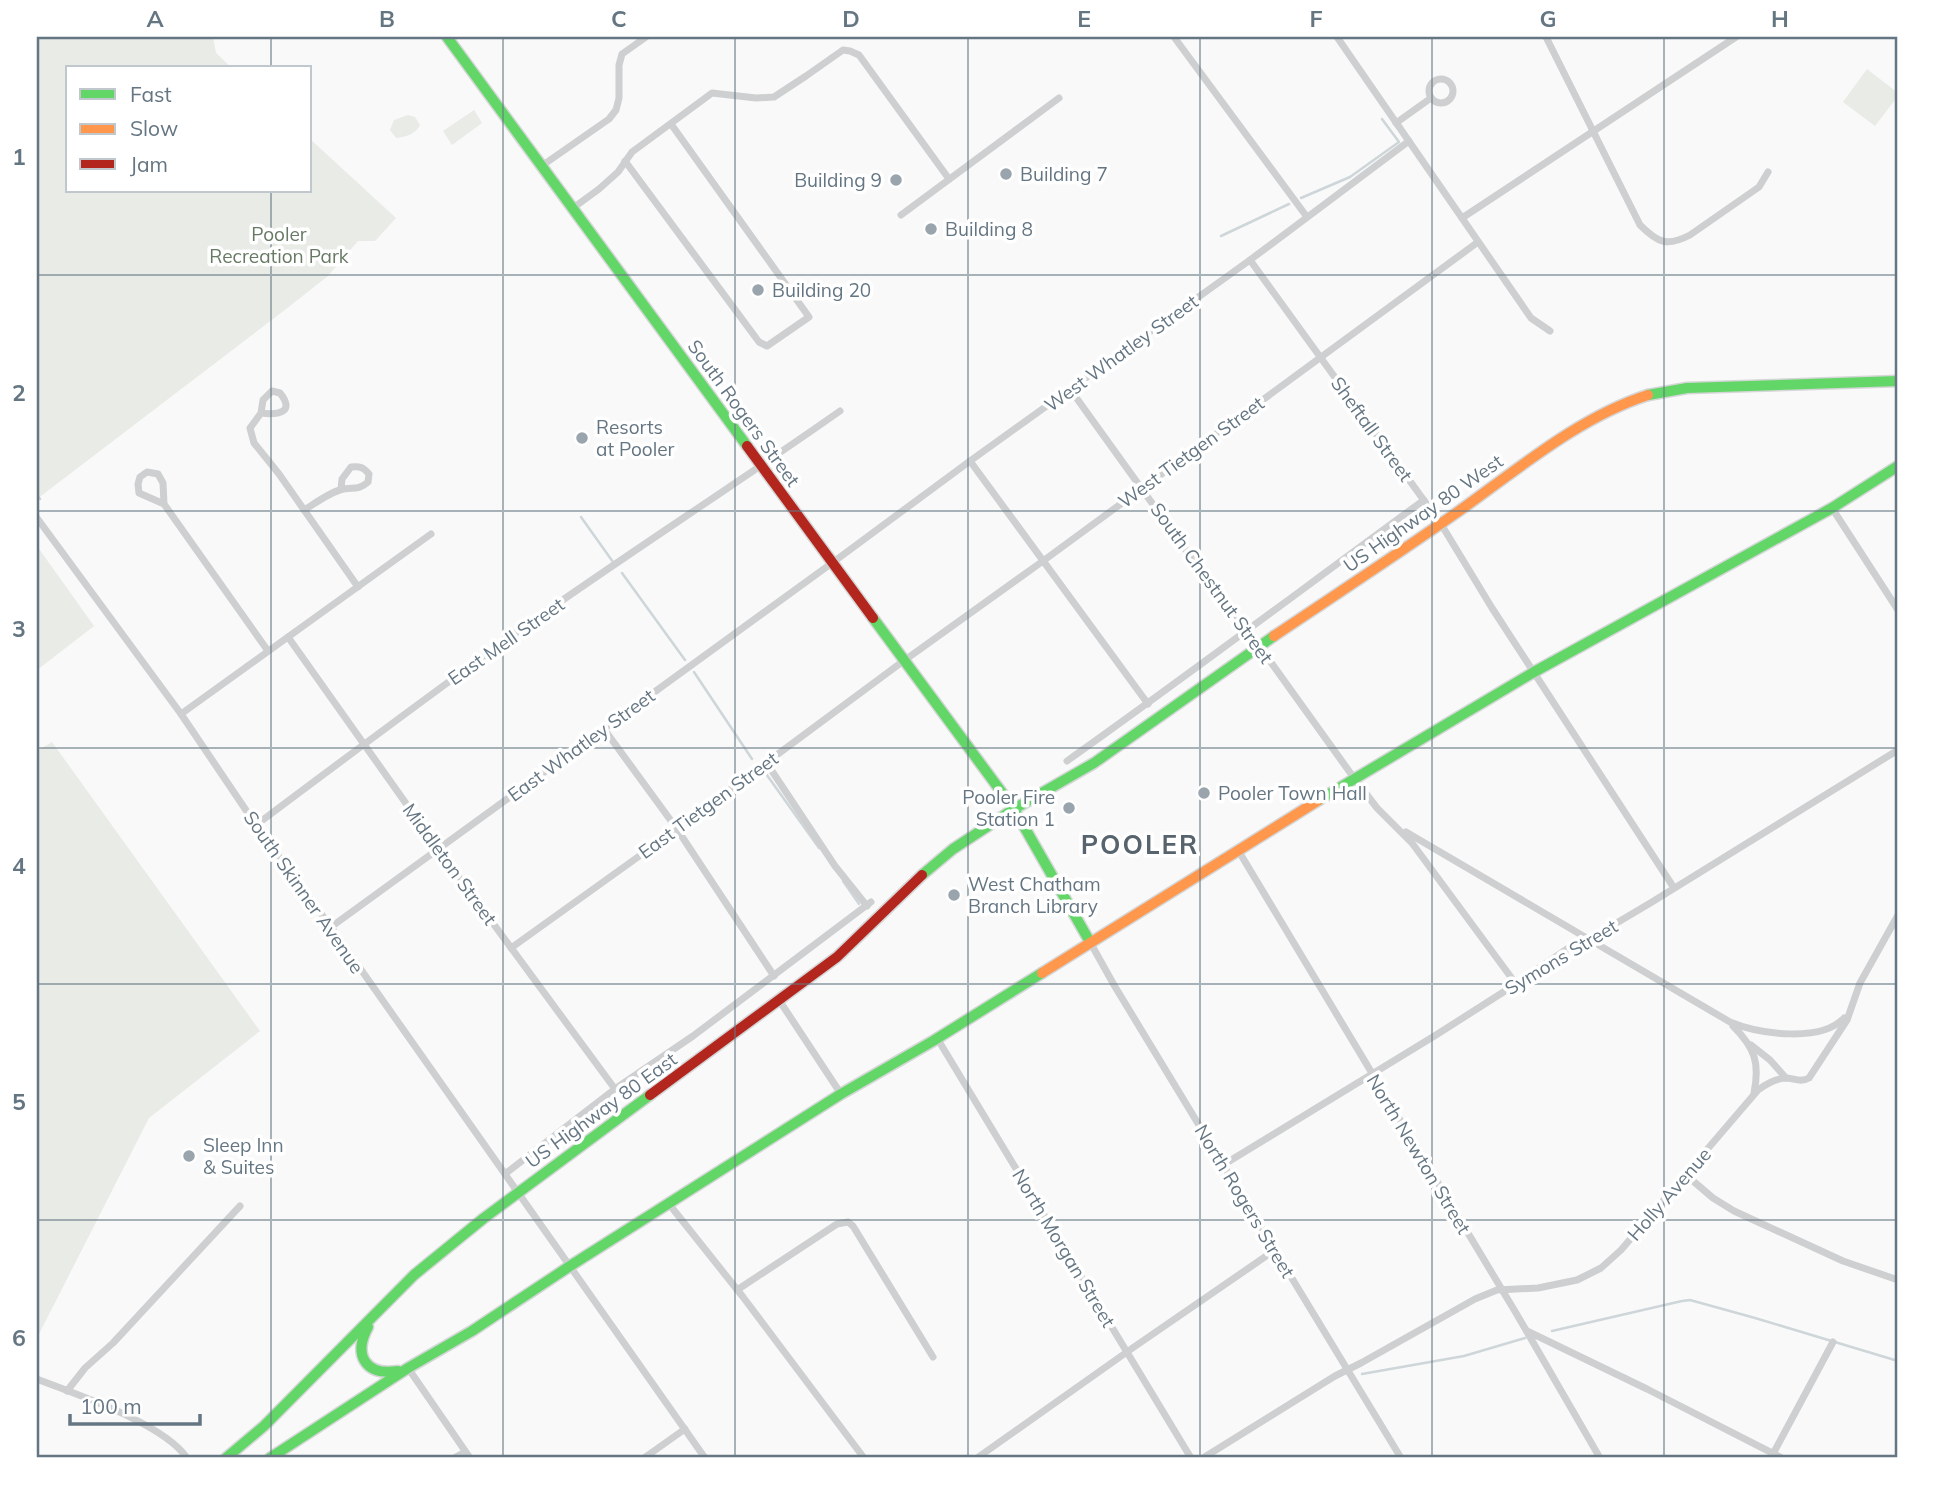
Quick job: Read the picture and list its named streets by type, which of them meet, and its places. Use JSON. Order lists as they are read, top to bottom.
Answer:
{
  "streets": {
    "main road": ["South Rogers Street", "US Highway 80 West", "US Highway 80 East"],
    "street": [
      "West Whatley Street",
      "Sheftall Street",
      "West Tietgen Street",
      "South Chestnut Street",
      "East Mell Street",
      "East Whatley Street",
      "East Tietgen Street",
      "Middleton Street",
      "South Skinner Avenue",
      "Symons Street",
      "North Newton Street",
      "Holly Avenue",
      "North Rogers Street",
      "North Morgan Street"
    ]
  },
  "crossings": [
    ["West Whatley Street", "South Rogers Street"],
    ["West Whatley Street", "Sheftall Street"],
    ["West Whatley Street", "South Chestnut Street"],
    ["West Whatley Street", "East Whatley Street"],
    ["South Rogers Street", "West Tietgen Street"],
    ["South Rogers Street", "US Highway 80 West"],
    ["South Rogers Street", "East Mell Street"],
    ["South Rogers Street", "East Whatley Street"],
    ["South Rogers Street", "East Tietgen Street"],
    ["South Rogers Street", "US Highway 80 East"],
    ["South Rogers Street", "North Rogers Street"],
    ["Sheftall Street", "West Tietgen Street"],
    ["Sheftall Street", "US Highway 80 West"],
    ["Sheftall Street", "Symons Street"],
    ["West Tietgen Street", "South Chestnut Street"],
    ["West Tietgen Street", "East Tietgen Street"],
    ["US Highway 80 West", "South Chestnut Street"],
    ["US Highway 80 West", "US Highway 80 East"],
    ["East Mell Street", "Middleton Street"],
    ["East Mell Street", "South Skinner Avenue"],
    ["East Whatley Street", "Middleton Street"],
    ["East Whatley Street", "South Skinner Avenue"],
    ["East Tietgen Street", "Middleton Street"],
    ["South Skinner Avenue", "US Highway 80 East"],
    ["Symons Street", "North Newton Street"],
    ["Symons Street", "North Rogers Street"],
    ["North Newton Street", "Holly Avenue"],
    ["Holly Avenue", "North Rogers Street"]
  ],
  "districts": ["POOLER"],
  "parks": ["Pooler Recreation Park"],
  "places": [
    "Building 7",
    "Building 9",
    "Building 8",
    "Building 20",
    "Resorts at Pooler",
    "Pooler Town Hall",
    "Pooler Fire Station 1",
    "West Chatham Branch Library",
    "Sleep Inn & Suites"
  ],
  "legend": ["Fast", "Slow", "Jam"],
  "scale_bar": "100 m",
  "grid": {
    "columns": [
      "A",
      "B",
      "C",
      "D",
      "E",
      "F",
      "G",
      "H"
    ],
    "rows": [
      "1",
      "2",
      "3",
      "4",
      "5",
      "6"
    ]
  }
}
